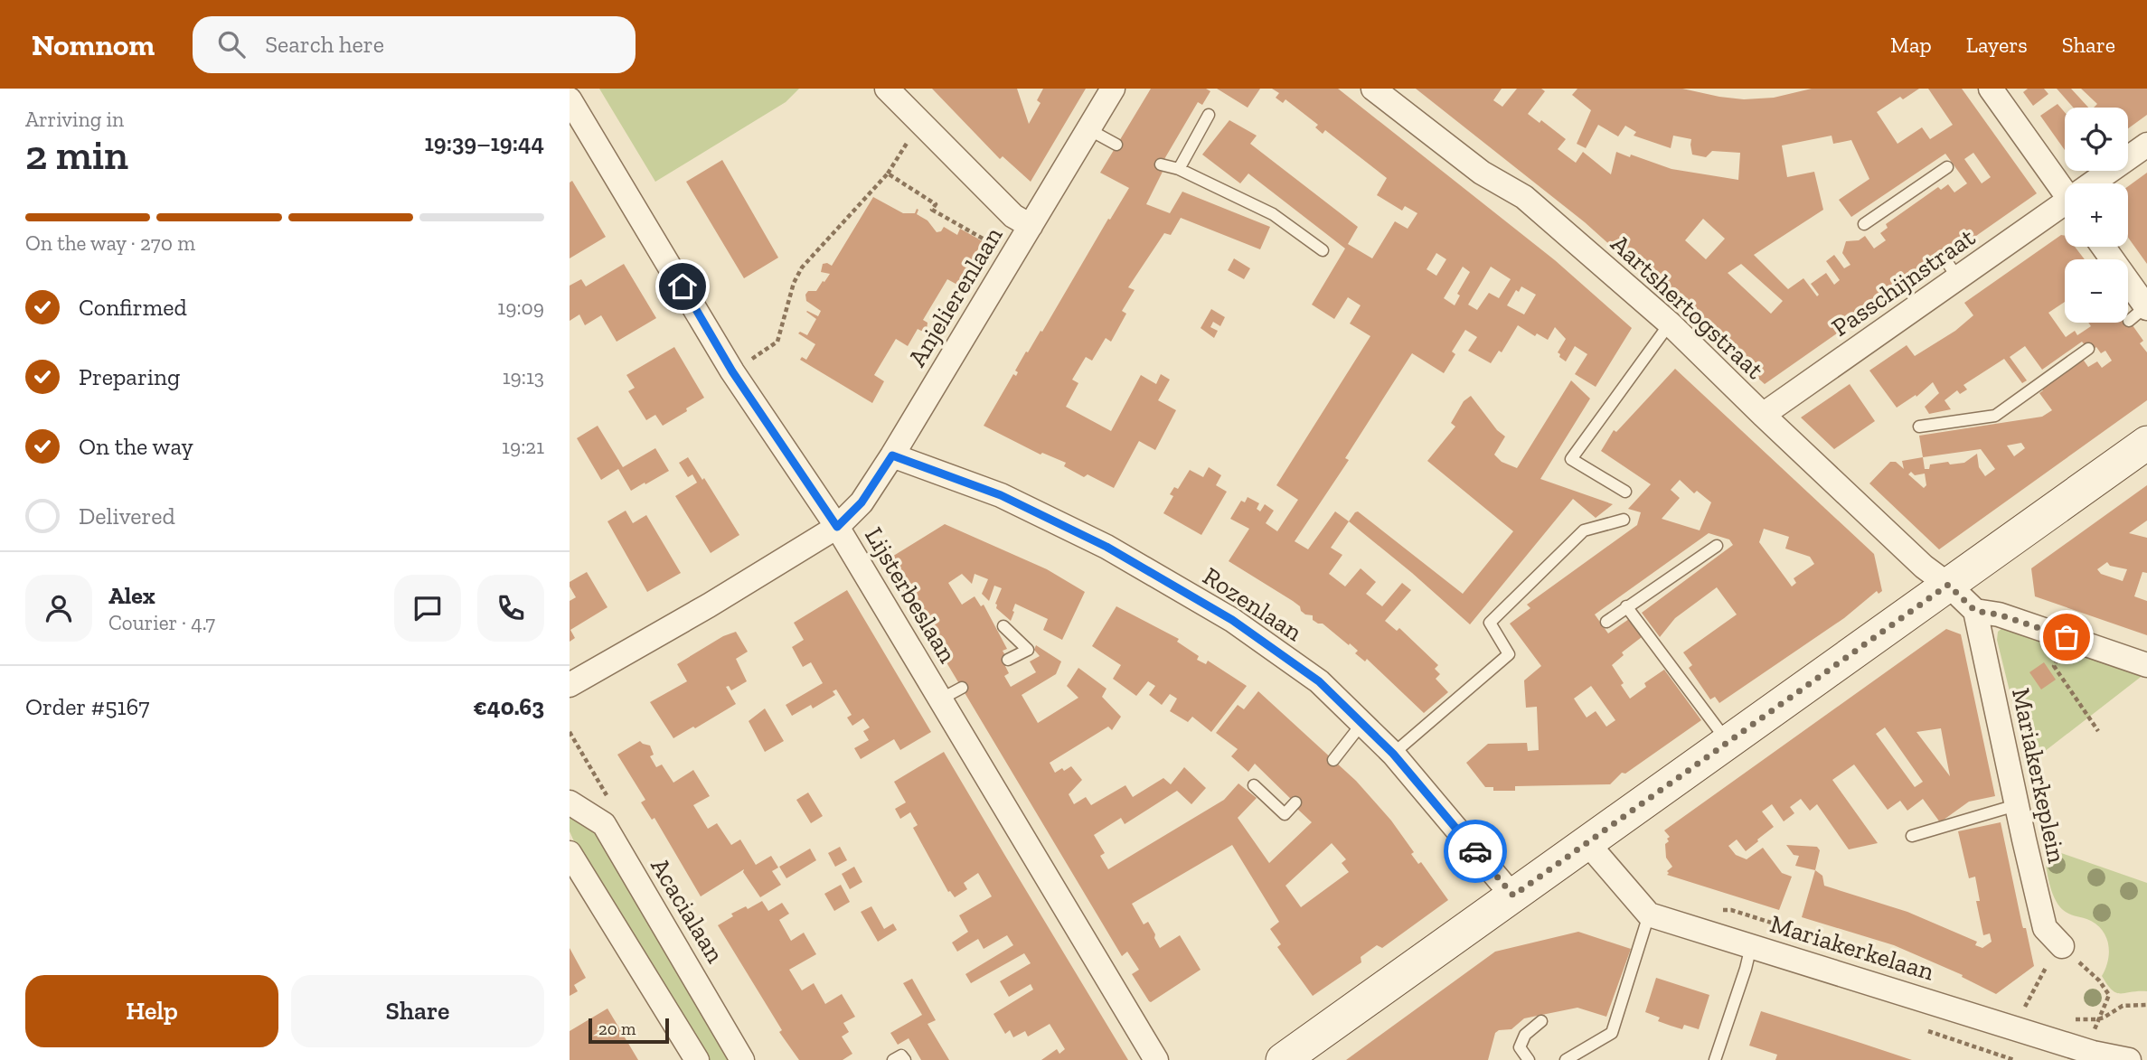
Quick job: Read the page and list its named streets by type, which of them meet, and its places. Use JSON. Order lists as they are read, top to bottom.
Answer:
{
  "streets": {
    "street": [
      "Passchijnstraat",
      "Anjelierenlaan",
      "Aartshertogstraat",
      "Lijsterbeslaan",
      "Rozenlaan",
      "Mariakerkeplein",
      "Acacialaan",
      "Mariakerkelaan"
    ]
  },
  "crossings": [
    ["Passchijnstraat", "Aartshertogstraat"],
    ["Anjelierenlaan", "Lijsterbeslaan"],
    ["Anjelierenlaan", "Rozenlaan"],
    ["Aartshertogstraat", "Mariakerkeplein"]
  ],
  "scale_bar": "20 m",
  "page": {
    "header": "Nomnom",
    "search": "Search here",
    "nav": ["Map", "Layers", "Share"],
    "heading": ["2 min", "Arriving in", "19:39–19:44"],
    "panel": [
      "Alex",
      "Courier · 4.7",
      "Order #5167",
      "€40.63"
    ],
    "map_buttons": ["+", "−"],
    "bar": "On the way · 270 m",
    "list": [
      ["Confirmed", "19:09"],
      ["Preparing", "19:13"],
      ["On the way", "19:21"],
      "Delivered"
    ],
    "buttons": ["Help", "Share"],
    "scale": "20 m"
  }
}
